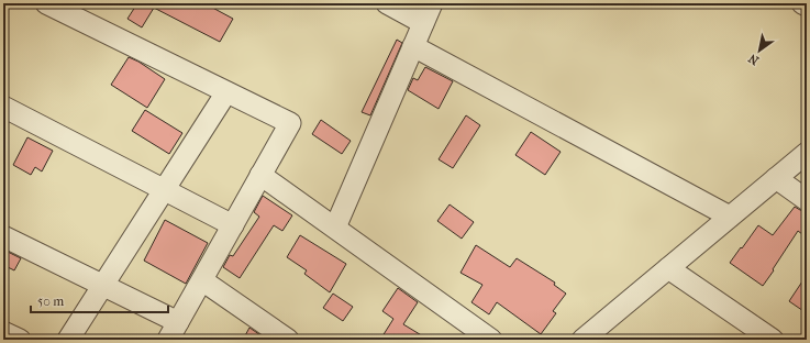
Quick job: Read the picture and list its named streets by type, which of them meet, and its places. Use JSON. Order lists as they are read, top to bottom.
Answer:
{
  "scale_bar": "50 m",
  "north": "bottom left"
}
